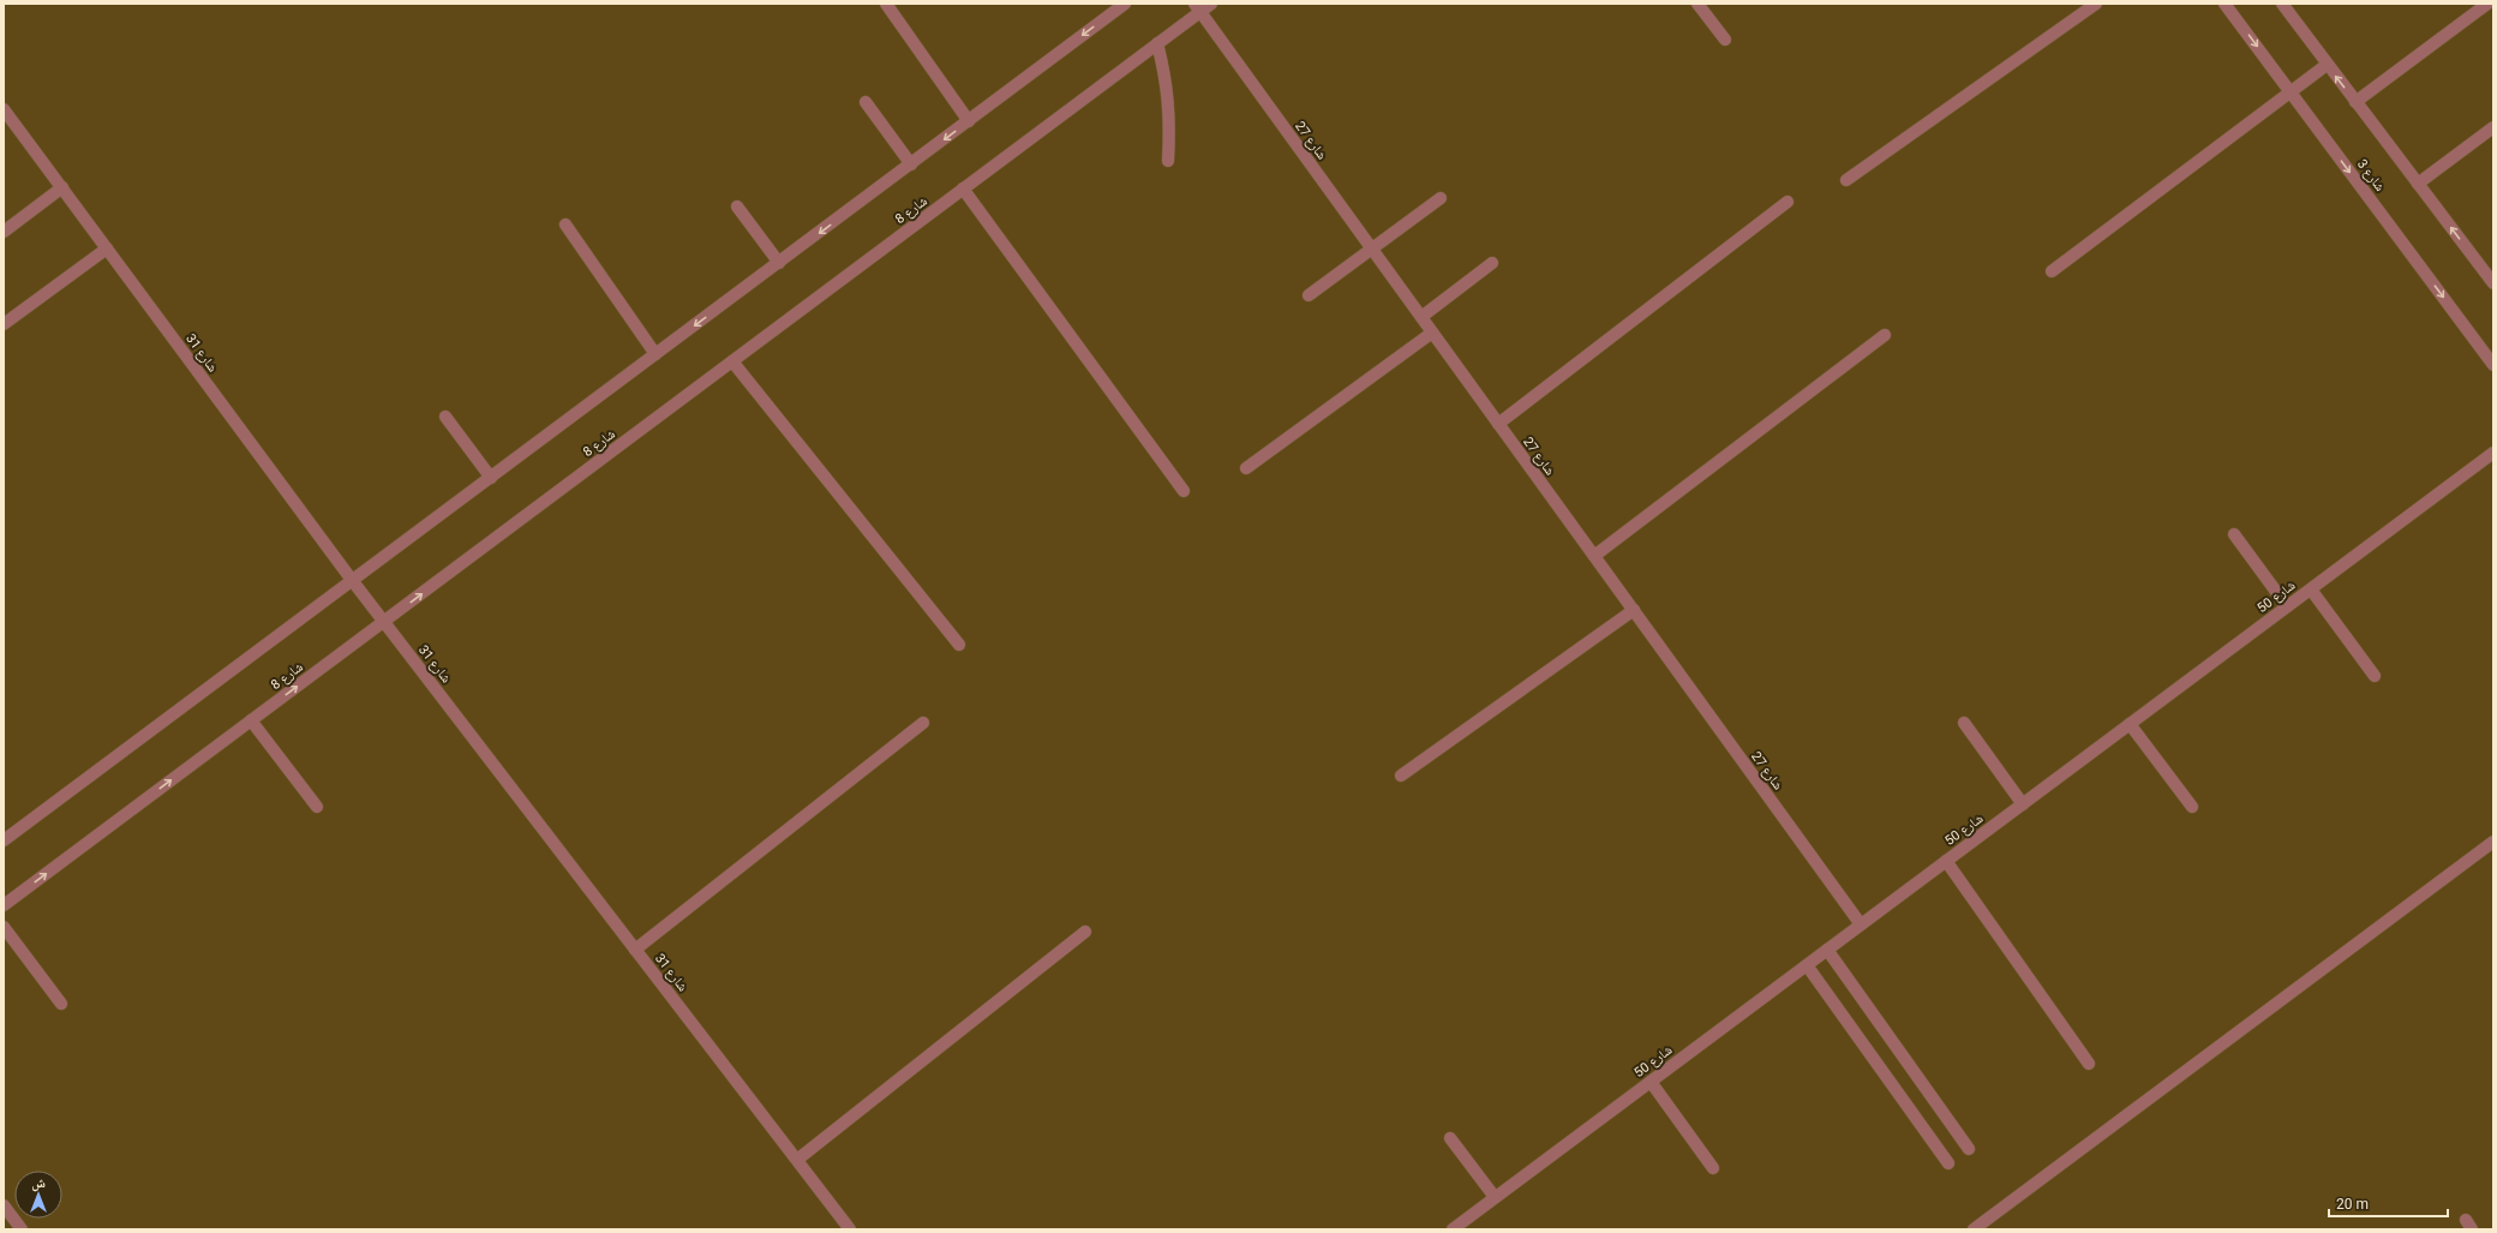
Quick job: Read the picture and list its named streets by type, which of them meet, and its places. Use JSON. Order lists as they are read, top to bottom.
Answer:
{
  "streets": {
    "street": [
      "شارع 27",
      "شارع 3",
      "شارع 8",
      "شارع 31",
      "شارع 50"
    ]
  },
  "crossings": [
    ["شارع 27", "شارع 8"],
    ["شارع 27", "شارع 50"],
    ["شارع 8", "شارع 31"]
  ],
  "scale_bar": "20 m",
  "north": "top"
}
